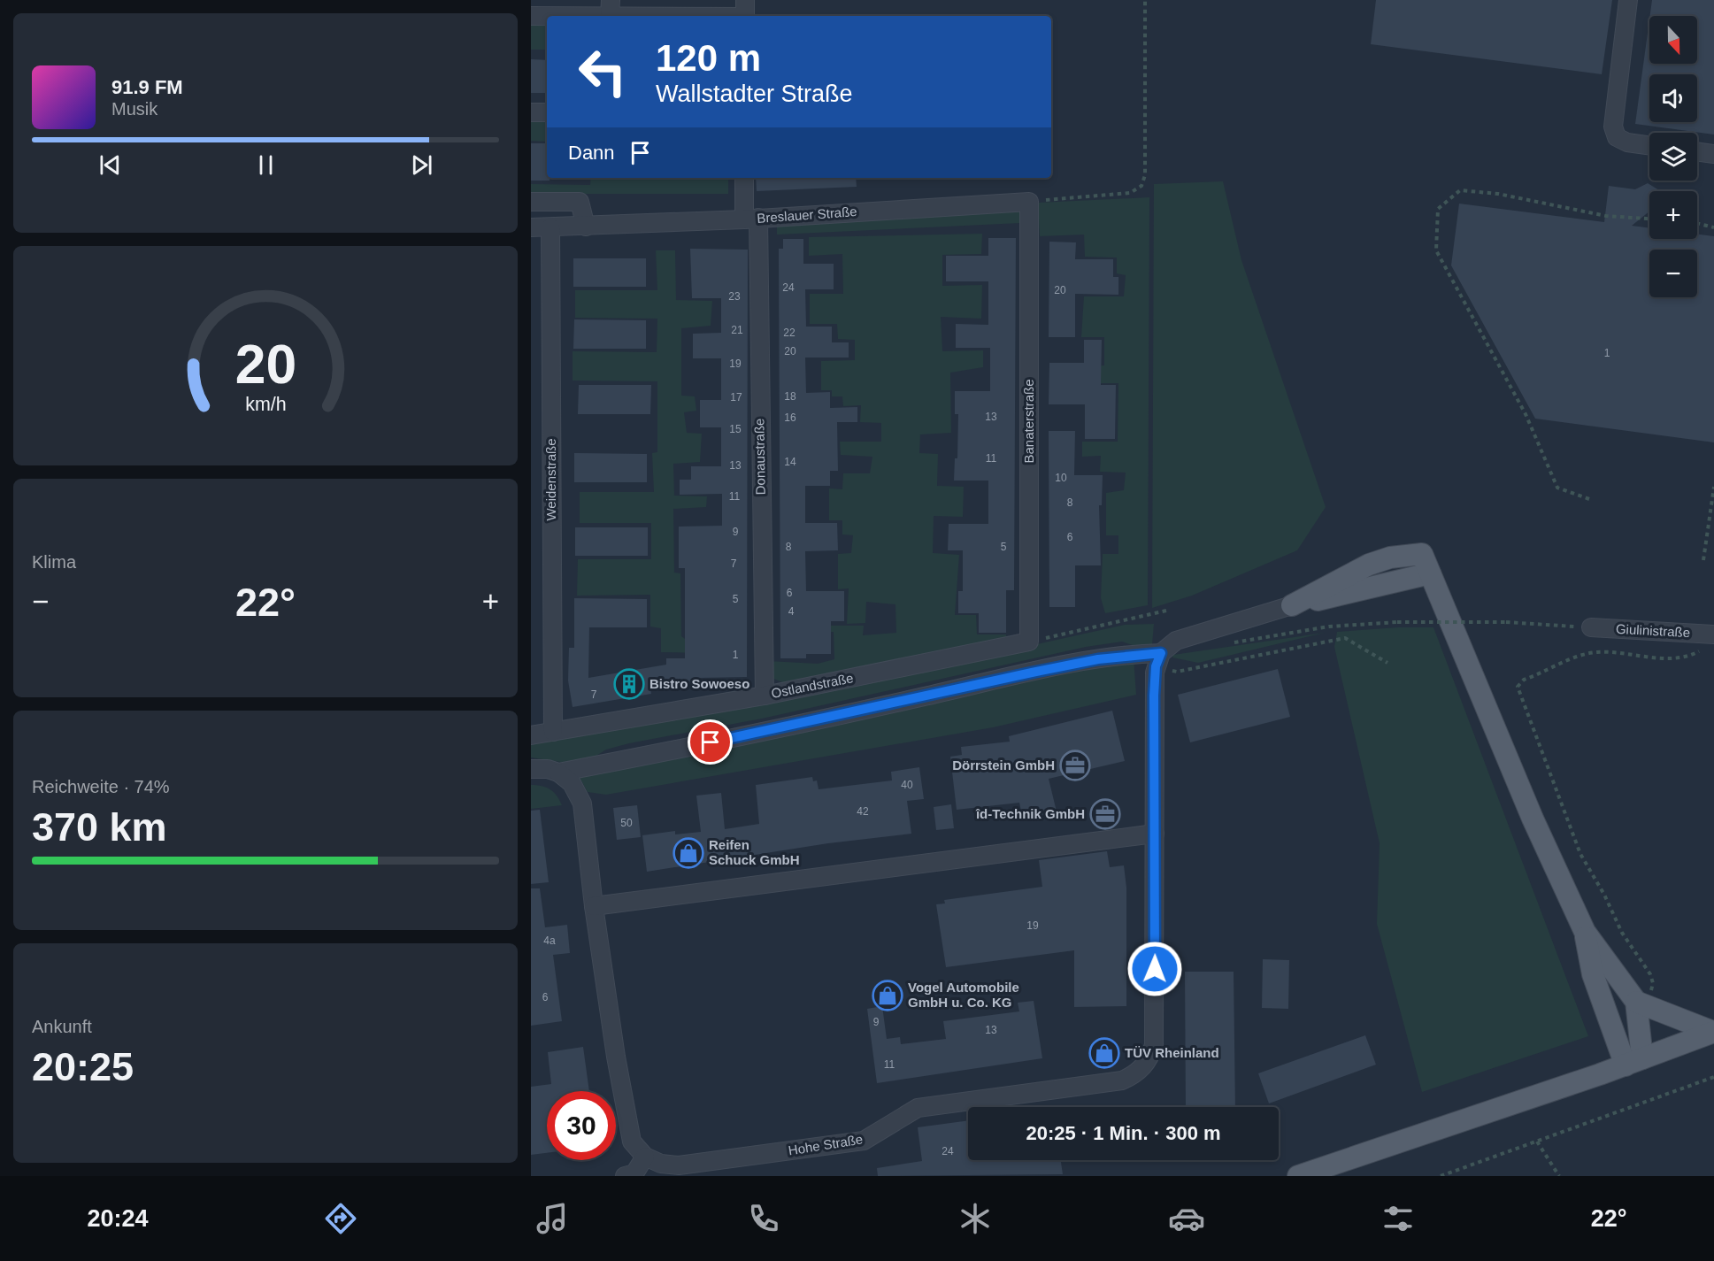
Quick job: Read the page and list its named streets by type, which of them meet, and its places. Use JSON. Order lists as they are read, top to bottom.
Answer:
{
  "streets": {
    "street": [
      "Breslauer Straße",
      "Banaterstraße",
      "Donaustraße",
      "Weidenstraße",
      "Giulinistraße",
      "Ostlandstraße",
      "Hohe Straße"
    ]
  },
  "crossings": [
    ["Breslauer Straße", "Banaterstraße"],
    ["Breslauer Straße", "Donaustraße"],
    ["Breslauer Straße", "Weidenstraße"],
    ["Banaterstraße", "Ostlandstraße"],
    ["Donaustraße", "Ostlandstraße"],
    ["Weidenstraße", "Ostlandstraße"]
  ],
  "places": {
    "building": ["Bistro Sowoeso"],
    "office": ["Dörrstein GmbH", "îd-Technik GmbH"],
    "shop": ["Reifen Schuck GmbH", "Vogel Automobile GmbH u. Co. KG", "TÜV Rheinland"]
  },
  "house_numbers": [
    "24",
    "20",
    "23",
    "21",
    "22",
    "20",
    "1",
    "19",
    "18",
    "17",
    "13",
    "16",
    "15",
    "11",
    "14",
    "13",
    "10",
    "11",
    "8",
    "9",
    "6",
    "8",
    "5",
    "7",
    "6",
    "5",
    "4",
    "1",
    "7",
    "40",
    "42",
    "50",
    "19",
    "4a",
    "6",
    "9",
    "13",
    "11",
    "24"
  ],
  "north": "bottom",
  "page": {
    "map_buttons": ["+", "−"],
    "turn": ["120 m", "Wallstadter Straße"],
    "song": ["91.9 FM", "Musik"],
    "then": "Dann",
    "tile": [
      "Klima",
      ["Reichweite · 74%", "370 km"],
      ["Ankunft", "20:25"]
    ],
    "heat": ["−", "22°", "+"],
    "limit": "30",
    "trip": "20:25 · 1 Min. · 300 m",
    "tabs": ["20:24", "22°"],
    "gauge": ["20", "km/h"]
  }
}
